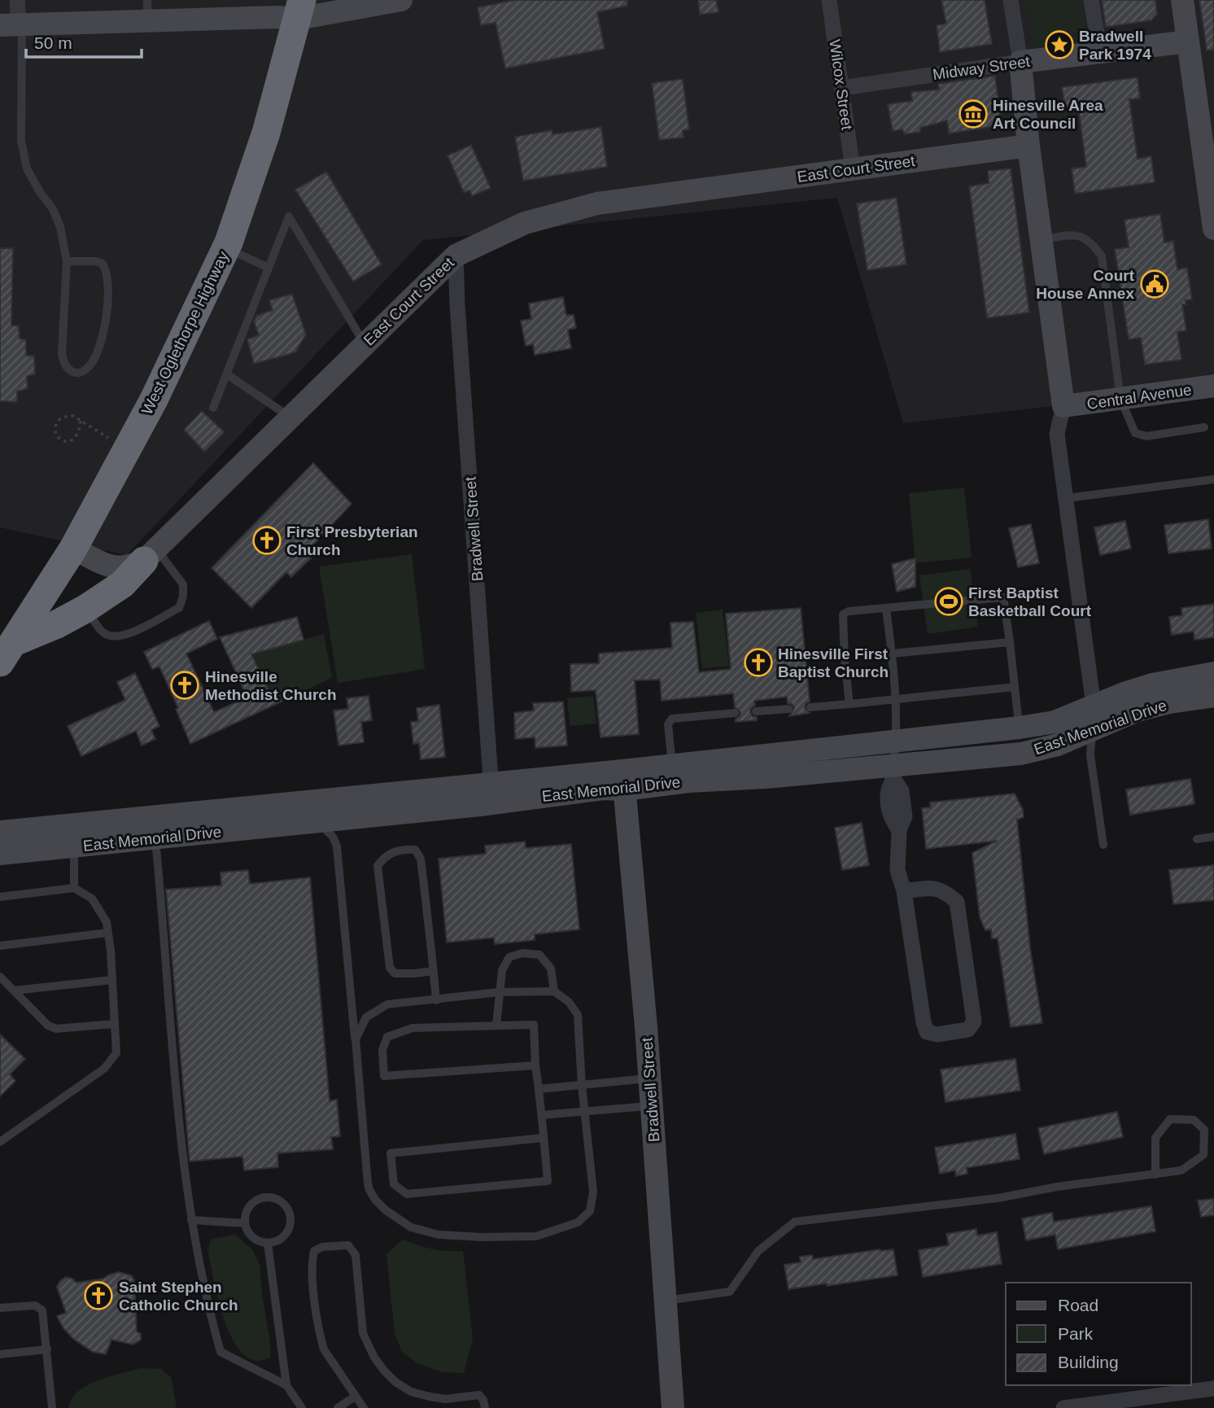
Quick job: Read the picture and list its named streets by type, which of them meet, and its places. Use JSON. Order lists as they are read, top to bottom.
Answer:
{
  "streets": {
    "highway": ["West Oglethorpe Highway"],
    "street": [
      "Midway Street",
      "Wilcox Street",
      "East Court Street",
      "Central Avenue",
      "Bradwell Street",
      "East Memorial Drive"
    ]
  },
  "crossings": [
    ["Midway Street", "Wilcox Street"],
    ["Wilcox Street", "East Court Street"],
    ["East Court Street", "Bradwell Street"],
    ["Bradwell Street", "East Memorial Drive"]
  ],
  "places": {
    "place": ["Bradwell Park 1974"],
    "museum": ["Hinesville Area Art Council"],
    "public building": ["Court House Annex"],
    "church": [
      "First Presbyterian Church",
      "Hinesville First Baptist Church",
      "Hinesville Methodist Church",
      "Saint Stephen Catholic Church"
    ],
    "sports": ["First Baptist Basketball Court"]
  },
  "legend": ["Road", "Park", "Building"],
  "scale_bar": "50 m"
}
